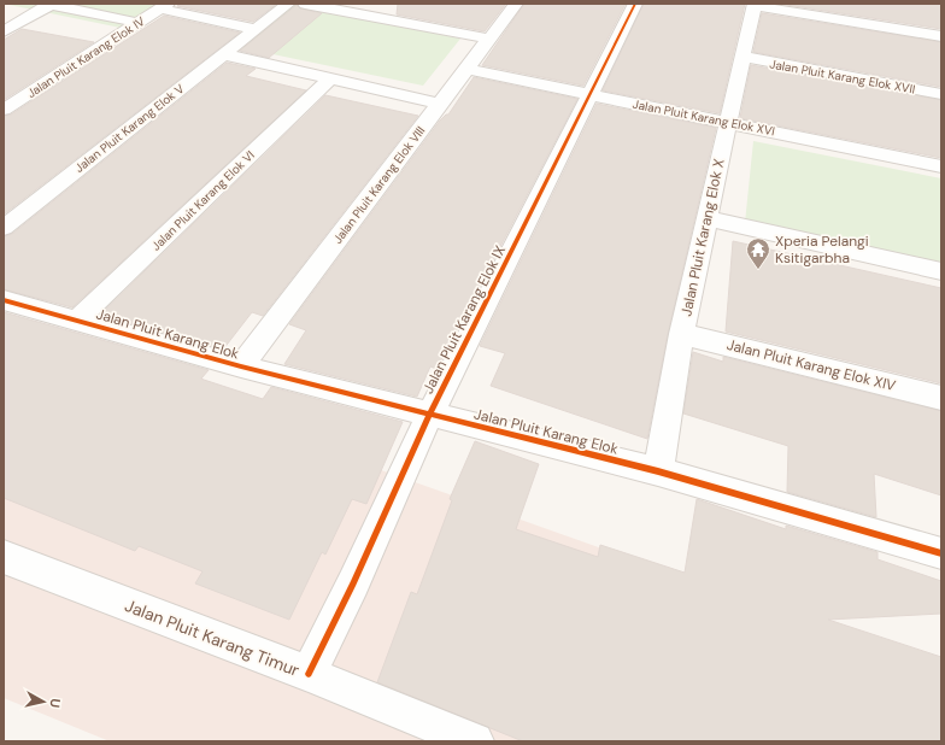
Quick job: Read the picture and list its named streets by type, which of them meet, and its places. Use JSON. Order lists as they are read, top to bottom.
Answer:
{
  "streets": {
    "street": [
      "Jalan Pluit Karang Elok IV",
      "Jalan Pluit Karang Elok XVII",
      "Jalan Pluit Karang Elok XVI",
      "Jalan Pluit Karang Elok V",
      "Jalan Pluit Karang Elok VIII",
      "Jalan Pluit Karang Elok VI",
      "Jalan Pluit Karang Elok X",
      "Jalan Pluit Karang Elok IX",
      "Jalan Pluit Karang Elok",
      "Jalan Pluit Karang Elok XIV",
      "Jalan Pluit Karang Timur"
    ]
  },
  "crossings": [
    ["Jalan Pluit Karang Elok XVII", "Jalan Pluit Karang Elok X"],
    ["Jalan Pluit Karang Elok XVI", "Jalan Pluit Karang Elok VIII"],
    ["Jalan Pluit Karang Elok XVI", "Jalan Pluit Karang Elok X"],
    ["Jalan Pluit Karang Elok XVI", "Jalan Pluit Karang Elok IX"],
    ["Jalan Pluit Karang Elok VIII", "Jalan Pluit Karang Elok"],
    ["Jalan Pluit Karang Elok VI", "Jalan Pluit Karang Elok"],
    ["Jalan Pluit Karang Elok X", "Jalan Pluit Karang Elok"],
    ["Jalan Pluit Karang Elok X", "Jalan Pluit Karang Elok XIV"],
    ["Jalan Pluit Karang Elok IX", "Jalan Pluit Karang Elok"],
    ["Jalan Pluit Karang Elok IX", "Jalan Pluit Karang Timur"]
  ],
  "places": {
    "temple": ["Xperia Pelangi Ksitigarbha"]
  },
  "north": "right"
}
